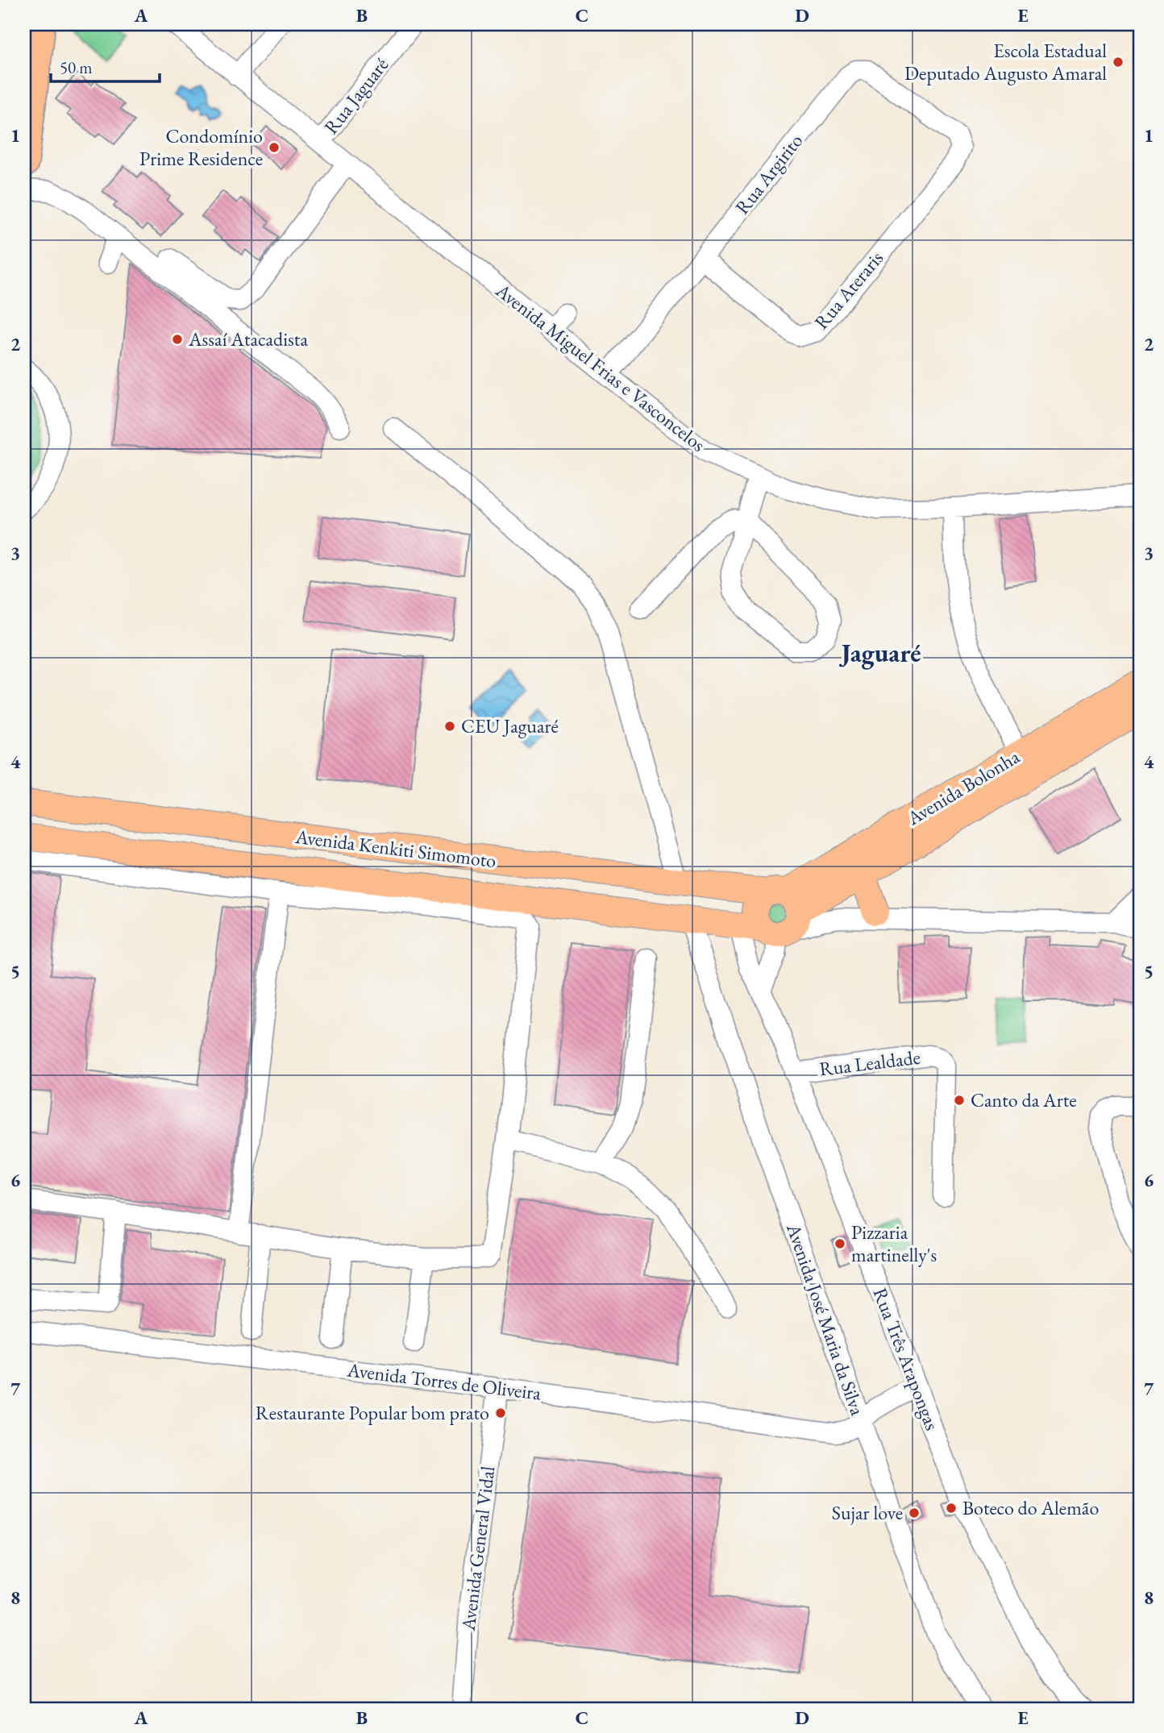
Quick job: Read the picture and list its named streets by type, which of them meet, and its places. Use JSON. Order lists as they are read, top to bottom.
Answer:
{
  "streets": {
    "main road": ["Avenida Bolonha", "Avenida Kenkiti Simomoto"],
    "street": [
      "Rua Jaguaré",
      "Rua Argirito",
      "Rua Ateraris",
      "Avenida Miguel Frias e Vasconcelos",
      "Rua Lealdade",
      "Avenida José Maria da Silva",
      "Rua Três Arapongas",
      "Avenida Torres de Oliveira",
      "Avenida General Vidal"
    ]
  },
  "crossings": [
    ["Rua Jaguaré", "Avenida Miguel Frias e Vasconcelos"],
    ["Rua Argirito", "Rua Ateraris"],
    ["Rua Argirito", "Avenida Miguel Frias e Vasconcelos"],
    ["Avenida Bolonha", "Avenida Kenkiti Simomoto"],
    ["Avenida Kenkiti Simomoto", "Avenida José Maria da Silva"],
    ["Rua Lealdade", "Rua Três Arapongas"],
    ["Avenida José Maria da Silva", "Avenida Torres de Oliveira"],
    ["Rua Três Arapongas", "Avenida Torres de Oliveira"],
    ["Avenida Torres de Oliveira", "Avenida General Vidal"]
  ],
  "districts": ["Jaguaré"],
  "places": [
    "Escola Estadual Deputado Augusto Amaral",
    "Condomínio Prime Residence",
    "Assaí Atacadista",
    "CEU Jaguaré",
    "Canto da Arte",
    "Pizzaria martinelly's",
    "Restaurante Popular bom prato",
    "Boteco do Alemão",
    "Sujar love"
  ],
  "scale_bar": "50 m",
  "grid": {
    "columns": [
      "A",
      "B",
      "C",
      "D",
      "E"
    ],
    "rows": [
      "1",
      "2",
      "3",
      "4",
      "5",
      "6",
      "7",
      "8"
    ]
  }
}
